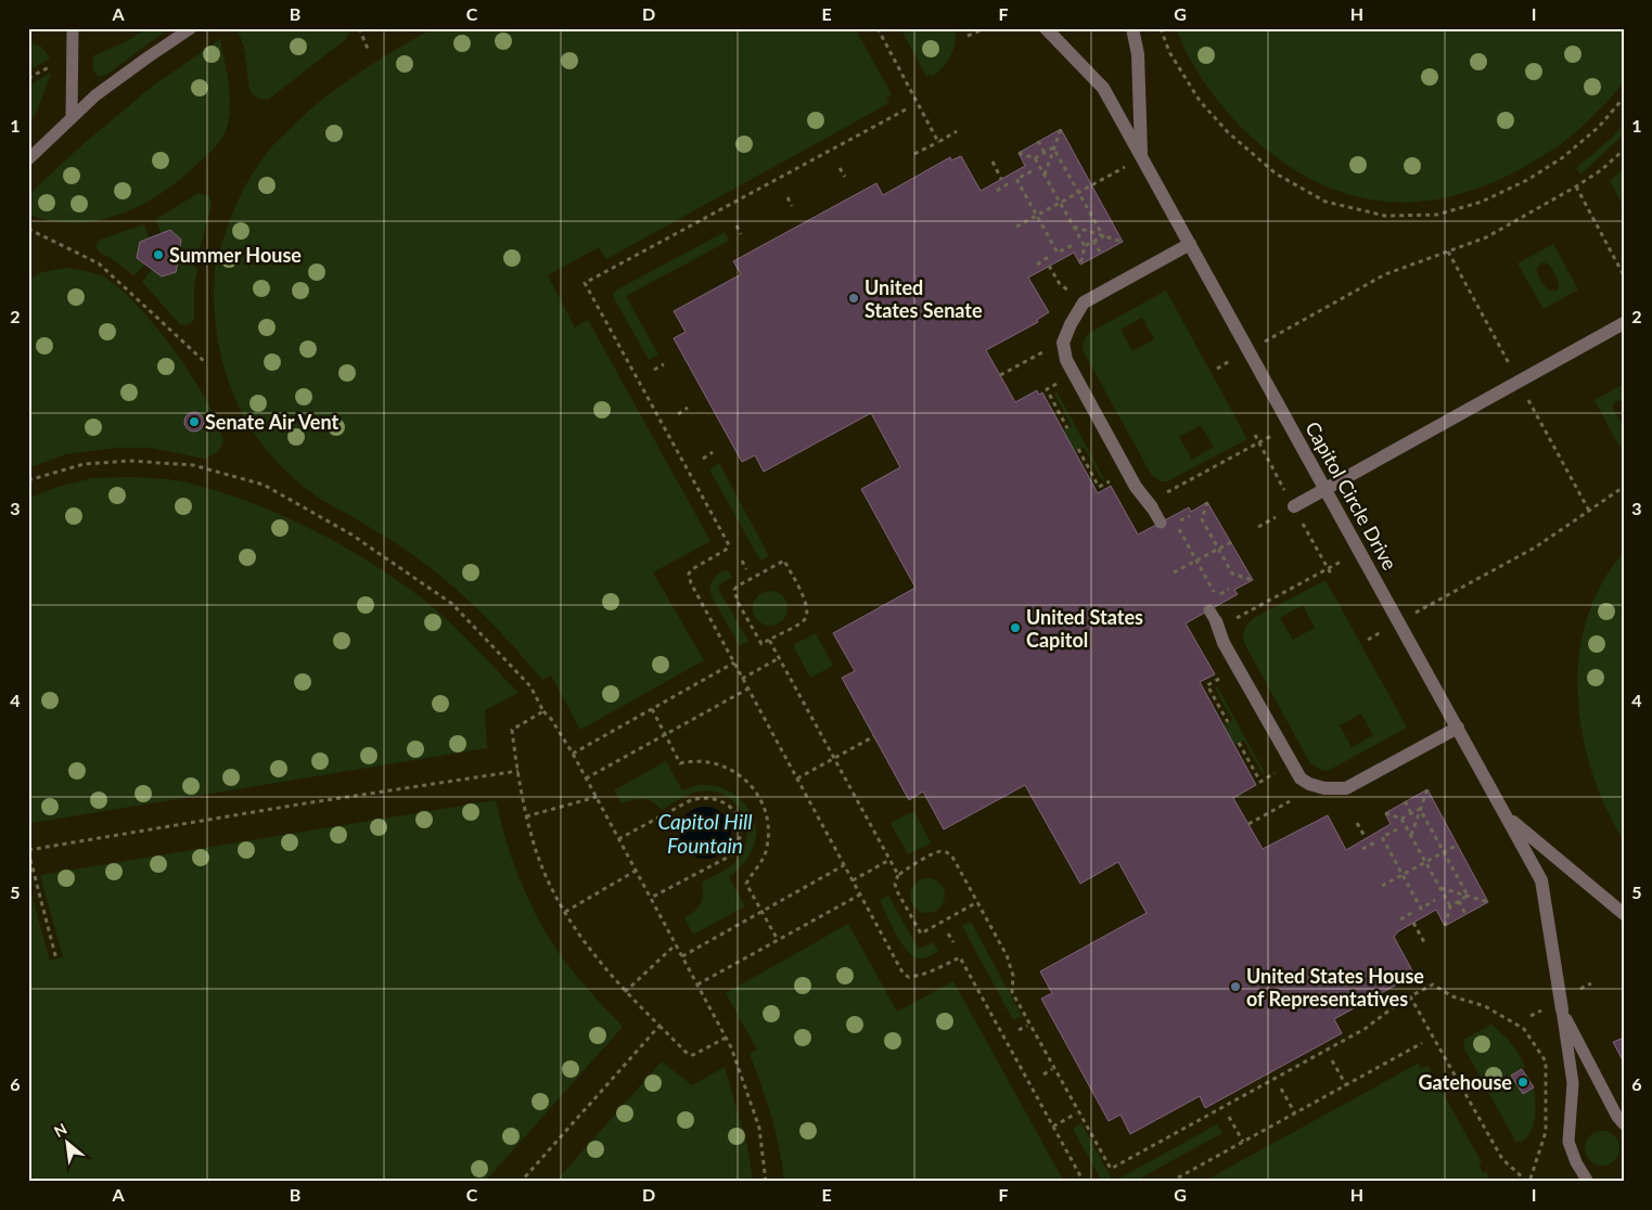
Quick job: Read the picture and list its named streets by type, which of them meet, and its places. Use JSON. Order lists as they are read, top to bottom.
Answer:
{
  "streets": {
    "street": ["Capitol Circle Drive"]
  },
  "water": ["Capitol Hill Fountain"],
  "places": [
    "Summer House",
    "United States Senate",
    "Senate Air Vent",
    "United States Capitol",
    "United States House of Representatives",
    "Gatehouse"
  ],
  "north": "top left",
  "grid": {
    "columns": [
      "A",
      "B",
      "C",
      "D",
      "E",
      "F",
      "G",
      "H",
      "I"
    ],
    "rows": [
      "1",
      "2",
      "3",
      "4",
      "5",
      "6"
    ]
  }
}
